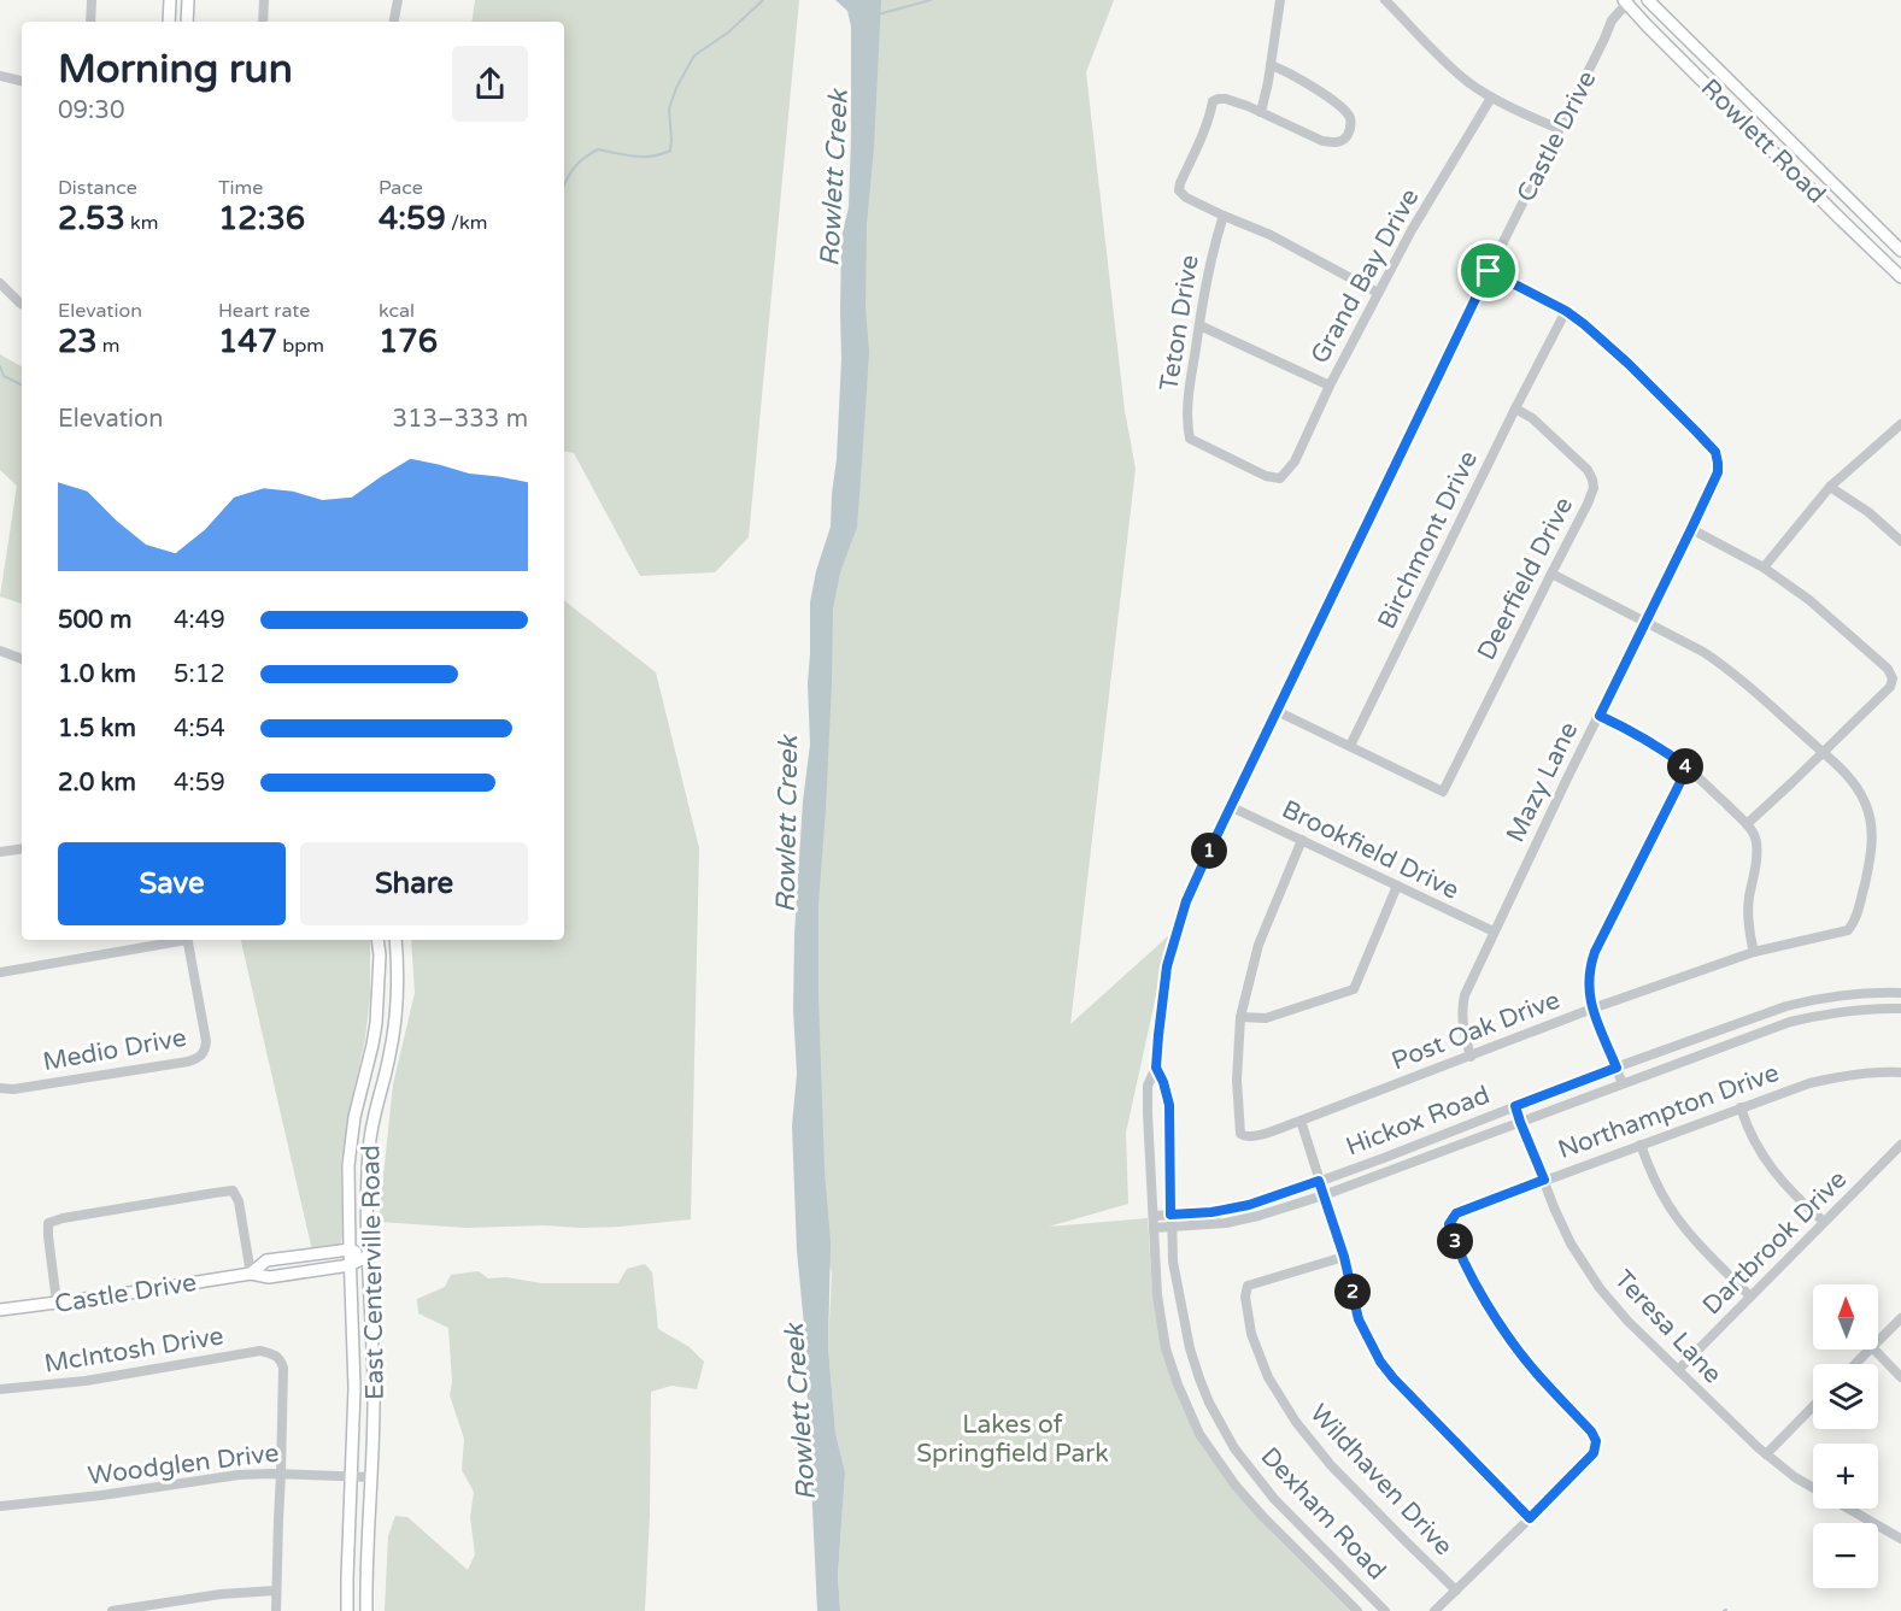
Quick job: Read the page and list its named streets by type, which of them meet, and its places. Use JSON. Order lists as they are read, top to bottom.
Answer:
{
  "streets": {
    "main road": ["Castle Drive", "Rowlett Road", "East Centerville Road"],
    "street": [
      "Grand Bay Drive",
      "Teton Drive",
      "Birchmont Drive",
      "Deerfield Drive",
      "Mazy Lane",
      "Brookfield Drive",
      "Post Oak Drive",
      "Medio Drive",
      "Northampton Drive",
      "Hickox Road",
      "Dartbrook Drive",
      "Teresa Lane",
      "McIntosh Drive",
      "Woodglen Drive",
      "Wildhaven Drive",
      "Dexham Road"
    ]
  },
  "crossings": [
    ["Castle Drive", "Rowlett Road"],
    ["Castle Drive", "Brookfield Drive"],
    ["Castle Drive", "East Centerville Road"],
    ["Castle Drive", "Dexham Road"],
    ["Grand Bay Drive", "Teton Drive"],
    ["Birchmont Drive", "Deerfield Drive"],
    ["Birchmont Drive", "Mazy Lane"],
    ["Mazy Lane", "Brookfield Drive"],
    ["Mazy Lane", "Post Oak Drive"],
    ["Northampton Drive", "Teresa Lane"],
    ["Hickox Road", "Teresa Lane"],
    ["Hickox Road", "Dexham Road"],
    ["Dartbrook Drive", "Teresa Lane"],
    ["East Centerville Road", "Woodglen Drive"],
    ["McIntosh Drive", "Woodglen Drive"]
  ],
  "water": ["Rowlett Creek"],
  "parks": ["Lakes of Springfield Park"],
  "north": "top",
  "page": {
    "heading": ["Morning run", "09:30"],
    "stats": [
      ["Distance", "2.53 km"],
      ["Time", "12:36"],
      ["Pace", "4:59 /km"],
      ["Elevation", "23 m"],
      ["Heart rate", "147 bpm"],
      ["kcal", "176"]
    ],
    "chart": ["Elevation", "313–333 m"],
    "list": [
      {
        "name": "500 m",
        "note": "4:49"
      },
      {
        "name": "1.0 km",
        "note": "5:12"
      },
      {
        "name": "1.5 km",
        "note": "4:54"
      },
      {
        "name": "2.0 km",
        "note": "4:59"
      }
    ],
    "pins": [
      "4",
      "1",
      "3",
      "2"
    ],
    "buttons": ["Save", "Share"],
    "map_buttons": ["+", "−"]
  }
}
